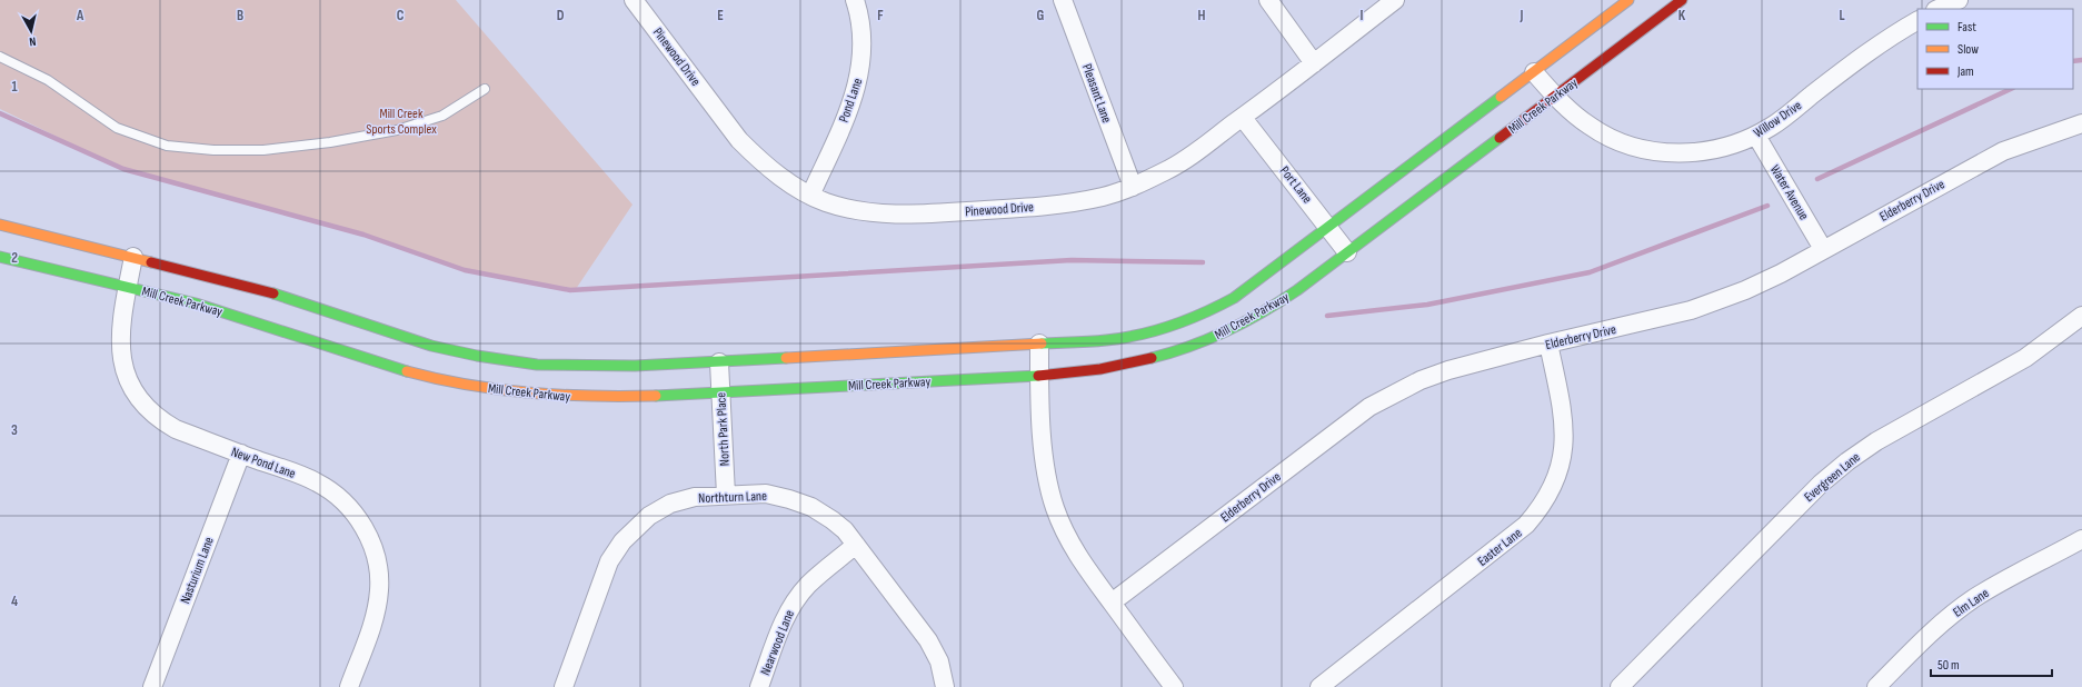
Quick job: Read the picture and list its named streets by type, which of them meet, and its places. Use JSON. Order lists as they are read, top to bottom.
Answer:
{
  "streets": {
    "main road": ["Mill Creek Parkway"],
    "street": [
      "Pinewood Drive",
      "Pleasant Lane",
      "Pond Lane",
      "Willow Drive",
      "Port Lane",
      "Water Avenue",
      "Elderberry Drive",
      "North Park Place",
      "New Pond Lane",
      "Evergreen Lane",
      "Northturn Lane",
      "Easter Lane",
      "Nasturium Lane",
      "Elm Lane",
      "Nearwood Lane"
    ]
  },
  "crossings": [
    ["Pinewood Drive", "Pleasant Lane"],
    ["Pinewood Drive", "Pond Lane"],
    ["Pinewood Drive", "Port Lane"],
    ["Mill Creek Parkway", "Willow Drive"],
    ["Mill Creek Parkway", "Port Lane"],
    ["Mill Creek Parkway", "North Park Place"],
    ["Mill Creek Parkway", "New Pond Lane"],
    ["Willow Drive", "Water Avenue"],
    ["Water Avenue", "Elderberry Drive"],
    ["Elderberry Drive", "Easter Lane"],
    ["North Park Place", "Northturn Lane"],
    ["New Pond Lane", "Nasturium Lane"],
    ["Northturn Lane", "Nearwood Lane"]
  ],
  "parks": ["Mill Creek Sports Complex"],
  "legend": ["Fast", "Slow", "Jam"],
  "scale_bar": "50 m",
  "north": "bottom",
  "grid": {
    "columns": [
      "A",
      "B",
      "C",
      "D",
      "E",
      "F",
      "G",
      "H",
      "I",
      "J",
      "K",
      "L"
    ],
    "rows": [
      "1",
      "2",
      "3",
      "4"
    ]
  }
}
